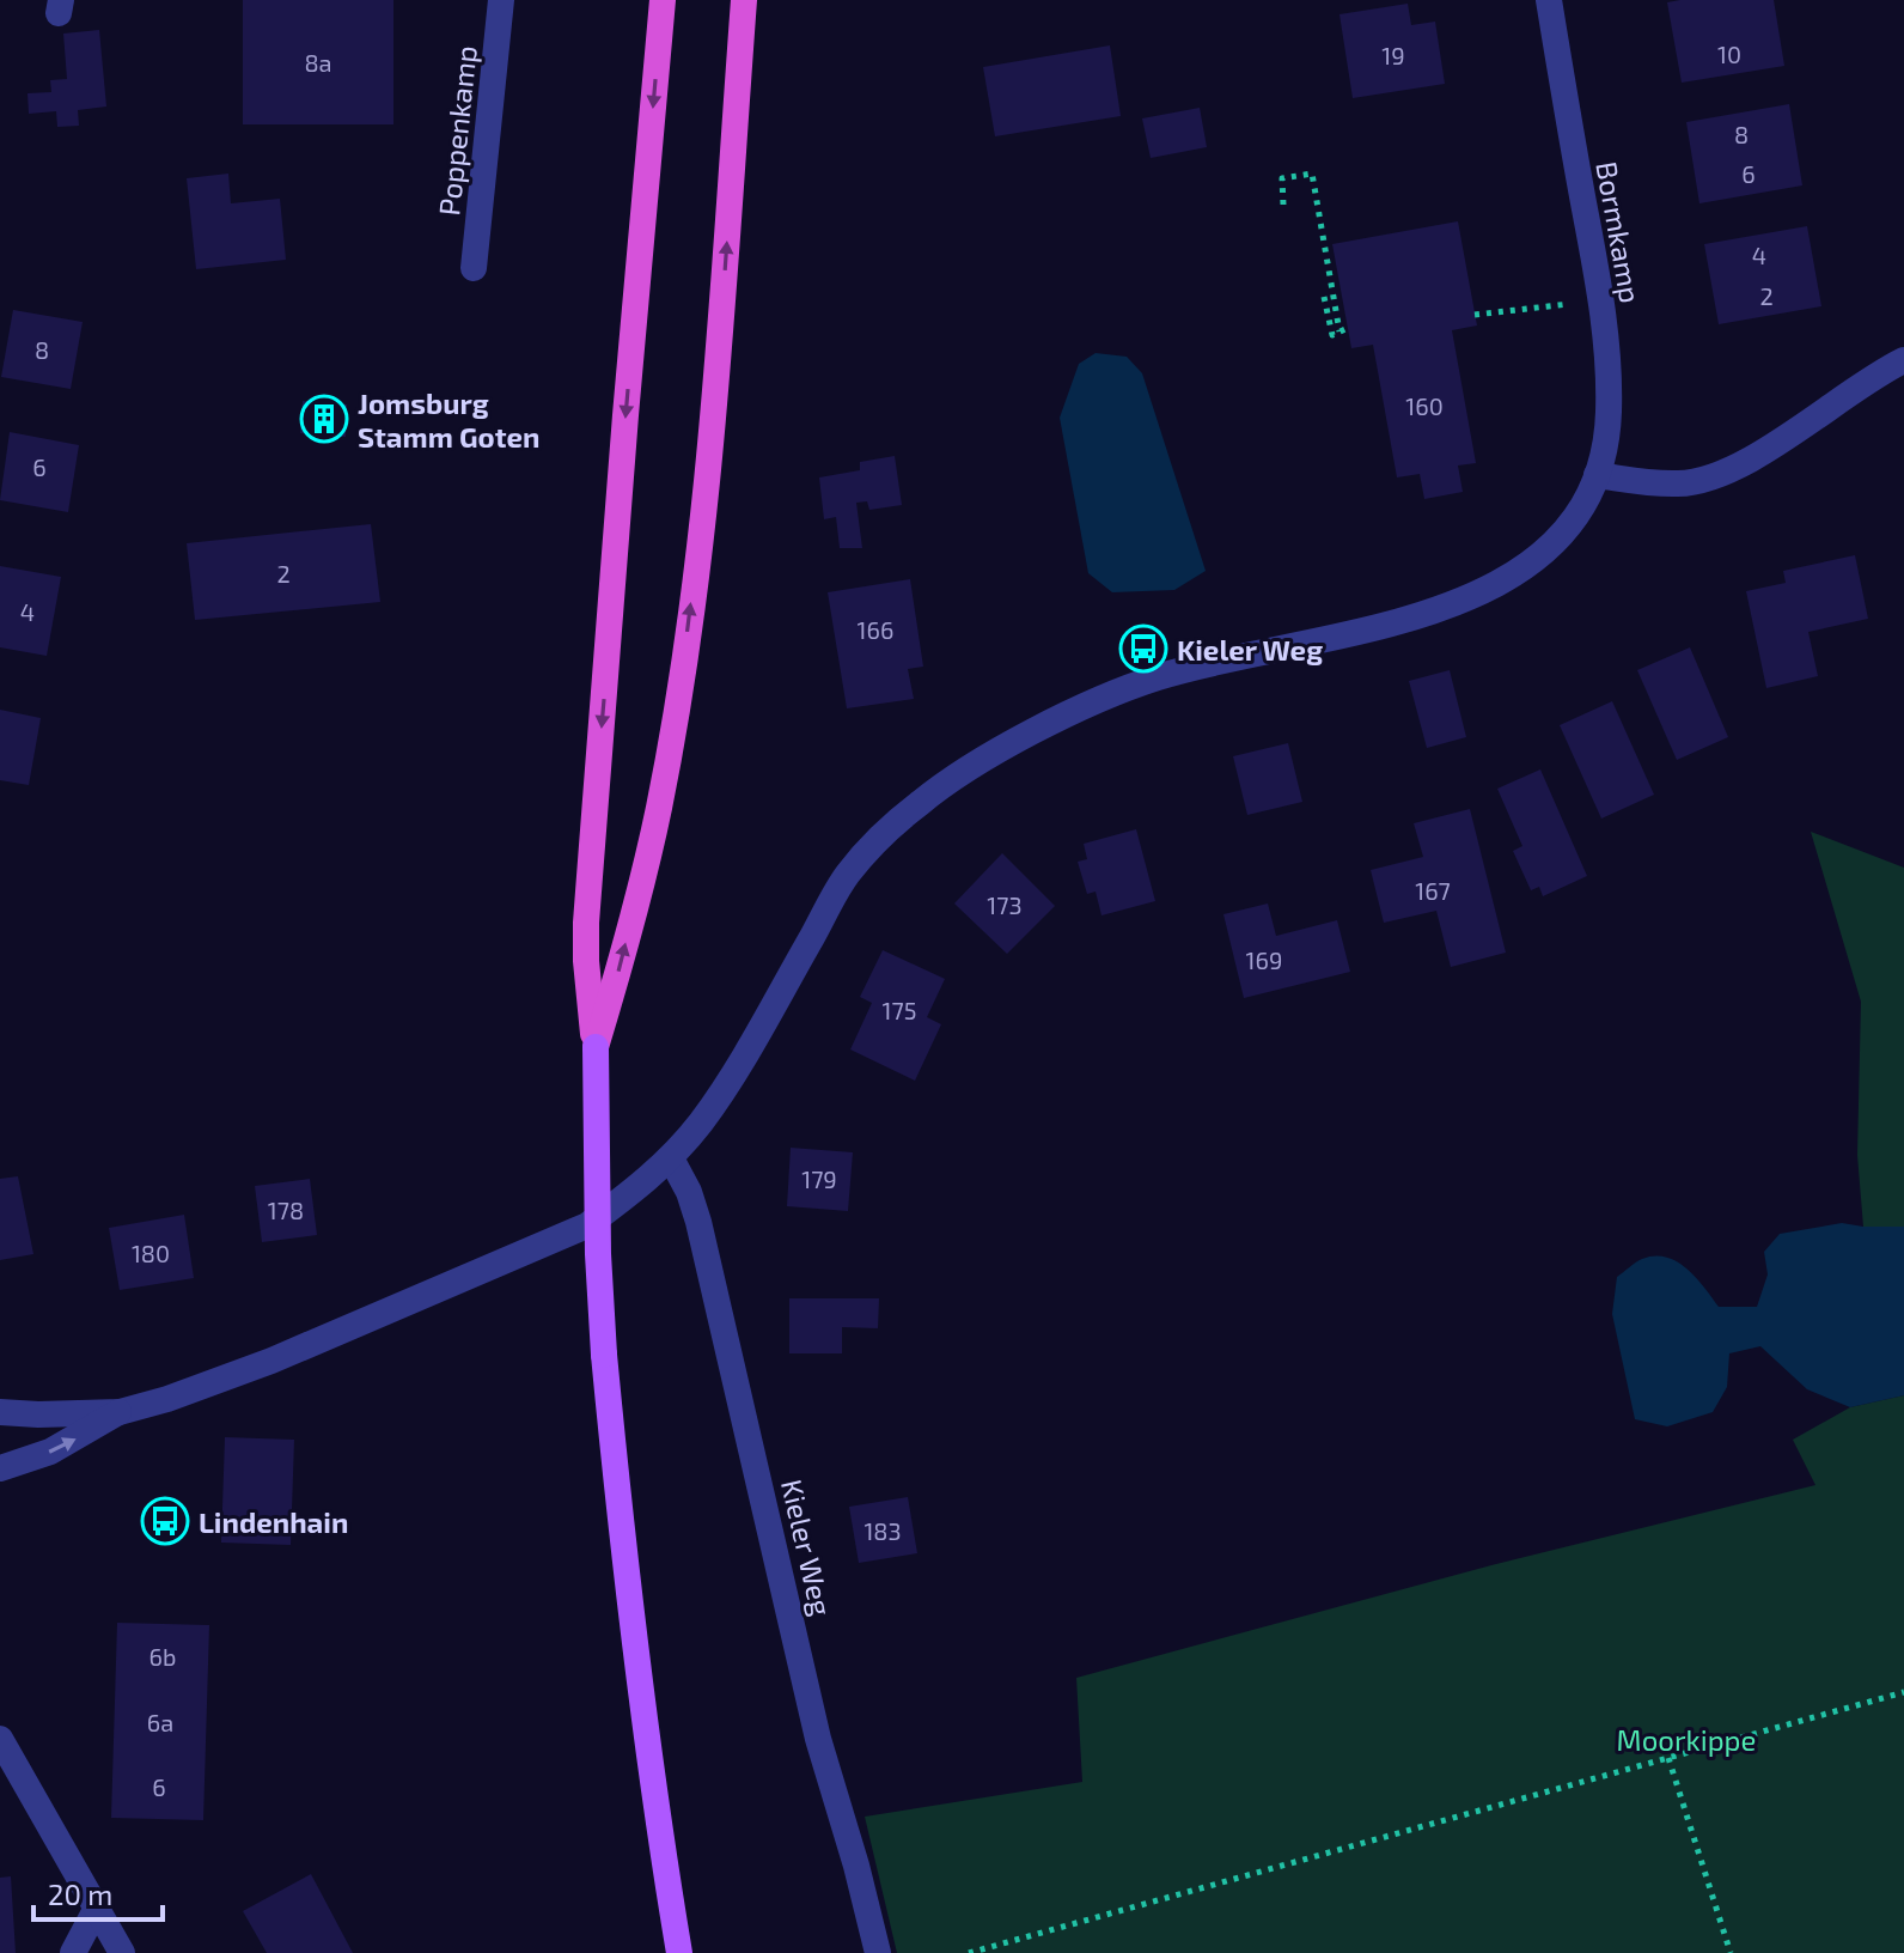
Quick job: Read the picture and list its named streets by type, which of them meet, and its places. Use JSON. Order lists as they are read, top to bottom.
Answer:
{
  "streets": {
    "street": ["Poppenkamp", "Bormkamp", "Kieler Weg"]
  },
  "parks": ["Moorkippe"],
  "places": {
    "building": ["Jomsburg Stamm Goten"],
    "bus stop": ["Kieler Weg", "Lindenhain"]
  },
  "house_numbers": [
    "10",
    "19",
    "8a",
    "8",
    "6",
    "4",
    "2",
    "8",
    "160",
    "6",
    "2",
    "4",
    "166",
    "167",
    "173",
    "169",
    "175",
    "179",
    "178",
    "180",
    "183",
    "6b",
    "6a",
    "6"
  ],
  "scale_bar": "20 m"
}
